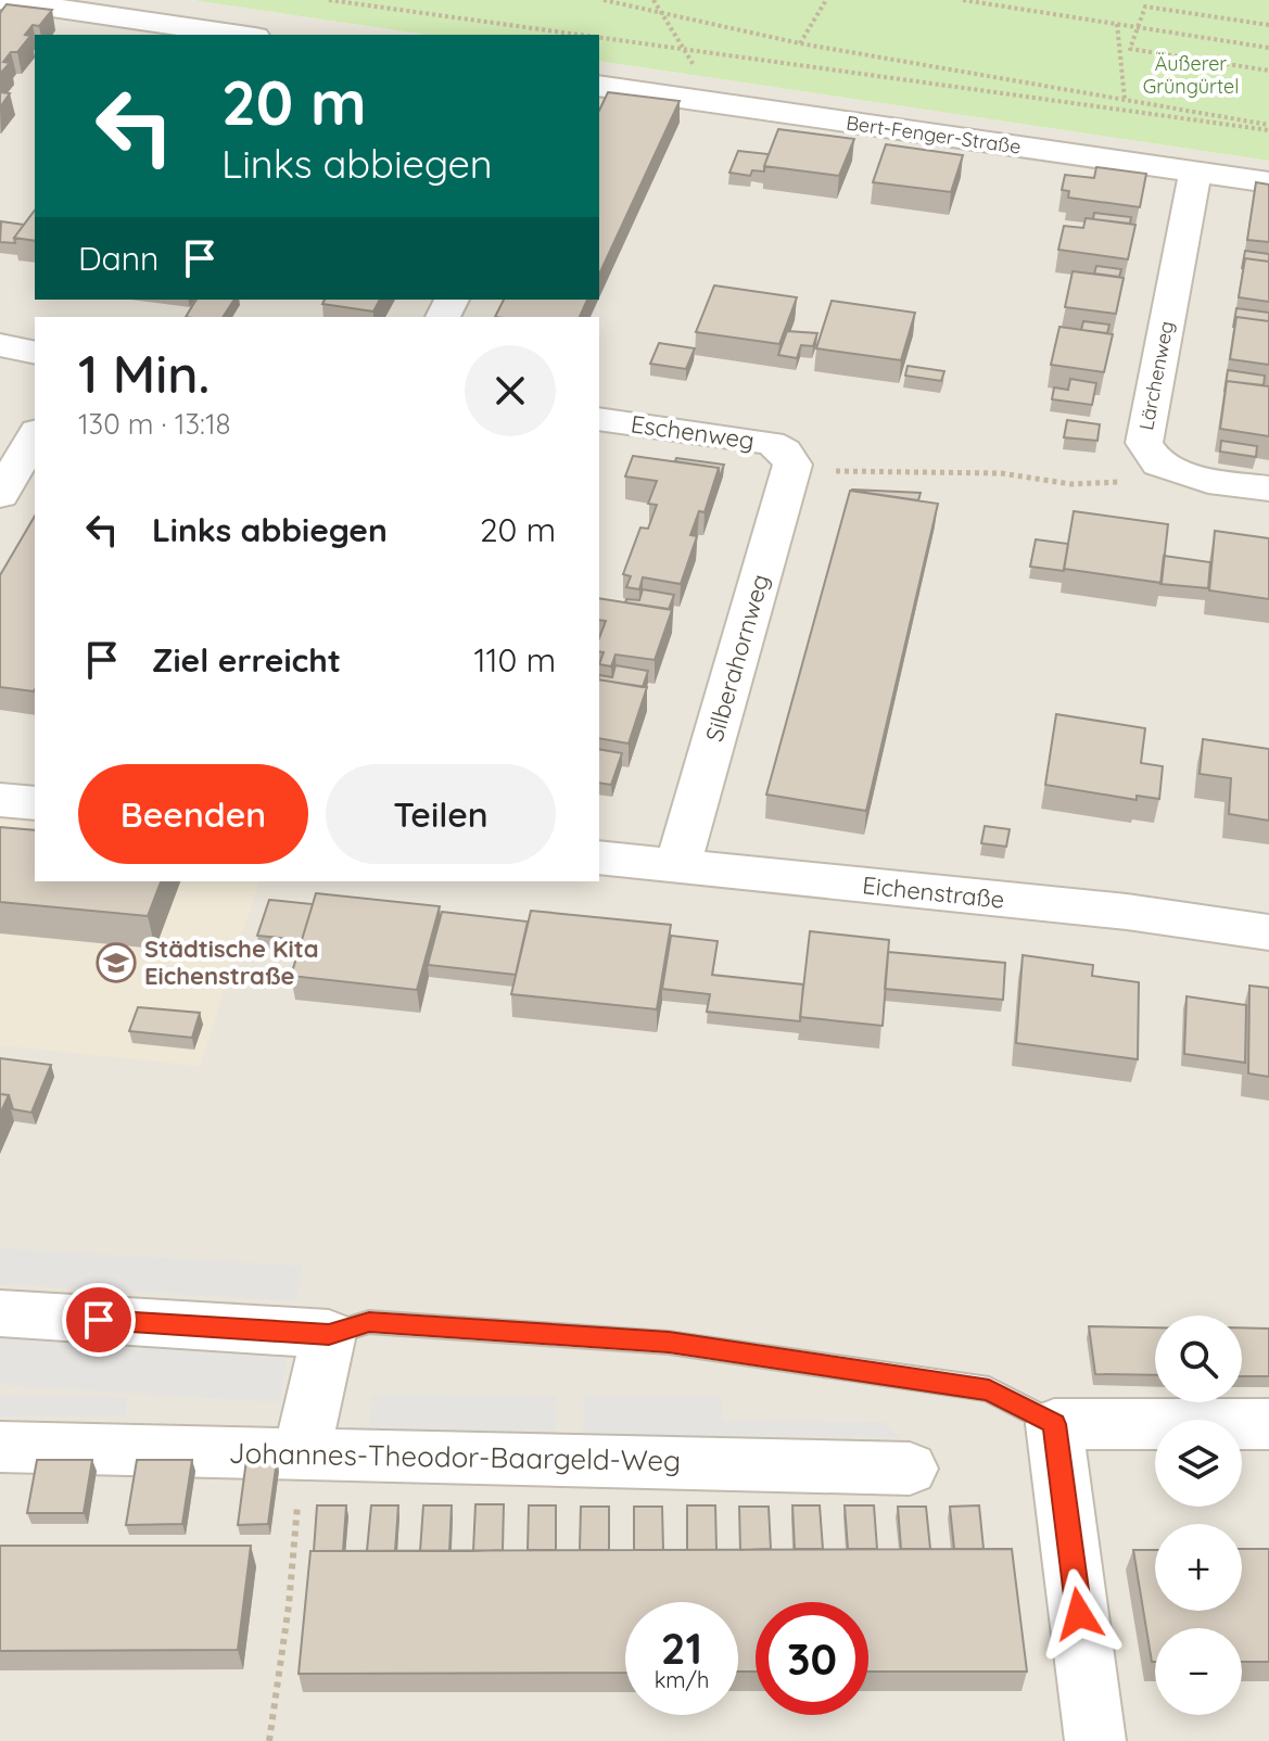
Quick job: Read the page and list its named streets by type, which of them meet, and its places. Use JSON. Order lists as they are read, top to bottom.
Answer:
{
  "streets": {
    "street": [
      "Bert-Fenger-Straße",
      "Lärchenweg",
      "Eschenweg",
      "Silberahornweg",
      "Eichenstraße",
      "Johannes-Theodor-Baargeld-Weg"
    ]
  },
  "crossings": [
    ["Bert-Fenger-Straße", "Lärchenweg"],
    ["Eschenweg", "Silberahornweg"],
    ["Silberahornweg", "Eichenstraße"]
  ],
  "parks": ["Äußerer Grüngürtel"],
  "places": {
    "school or university": ["Städtische Kita Eichenstraße"]
  },
  "page": {
    "turn": ["20 m", "Links abbiegen"],
    "then": "Dann",
    "heading": ["1 Min.", "130 m · 13:18"],
    "list": [
      {
        "name": "Links abbiegen",
        "value": "20 m"
      },
      {
        "name": "Ziel erreicht",
        "value": "110 m"
      }
    ],
    "buttons": ["Beenden", "Teilen"],
    "map_buttons": ["+", "−"],
    "speed": "21 km/h",
    "limit": "30"
  }
}
